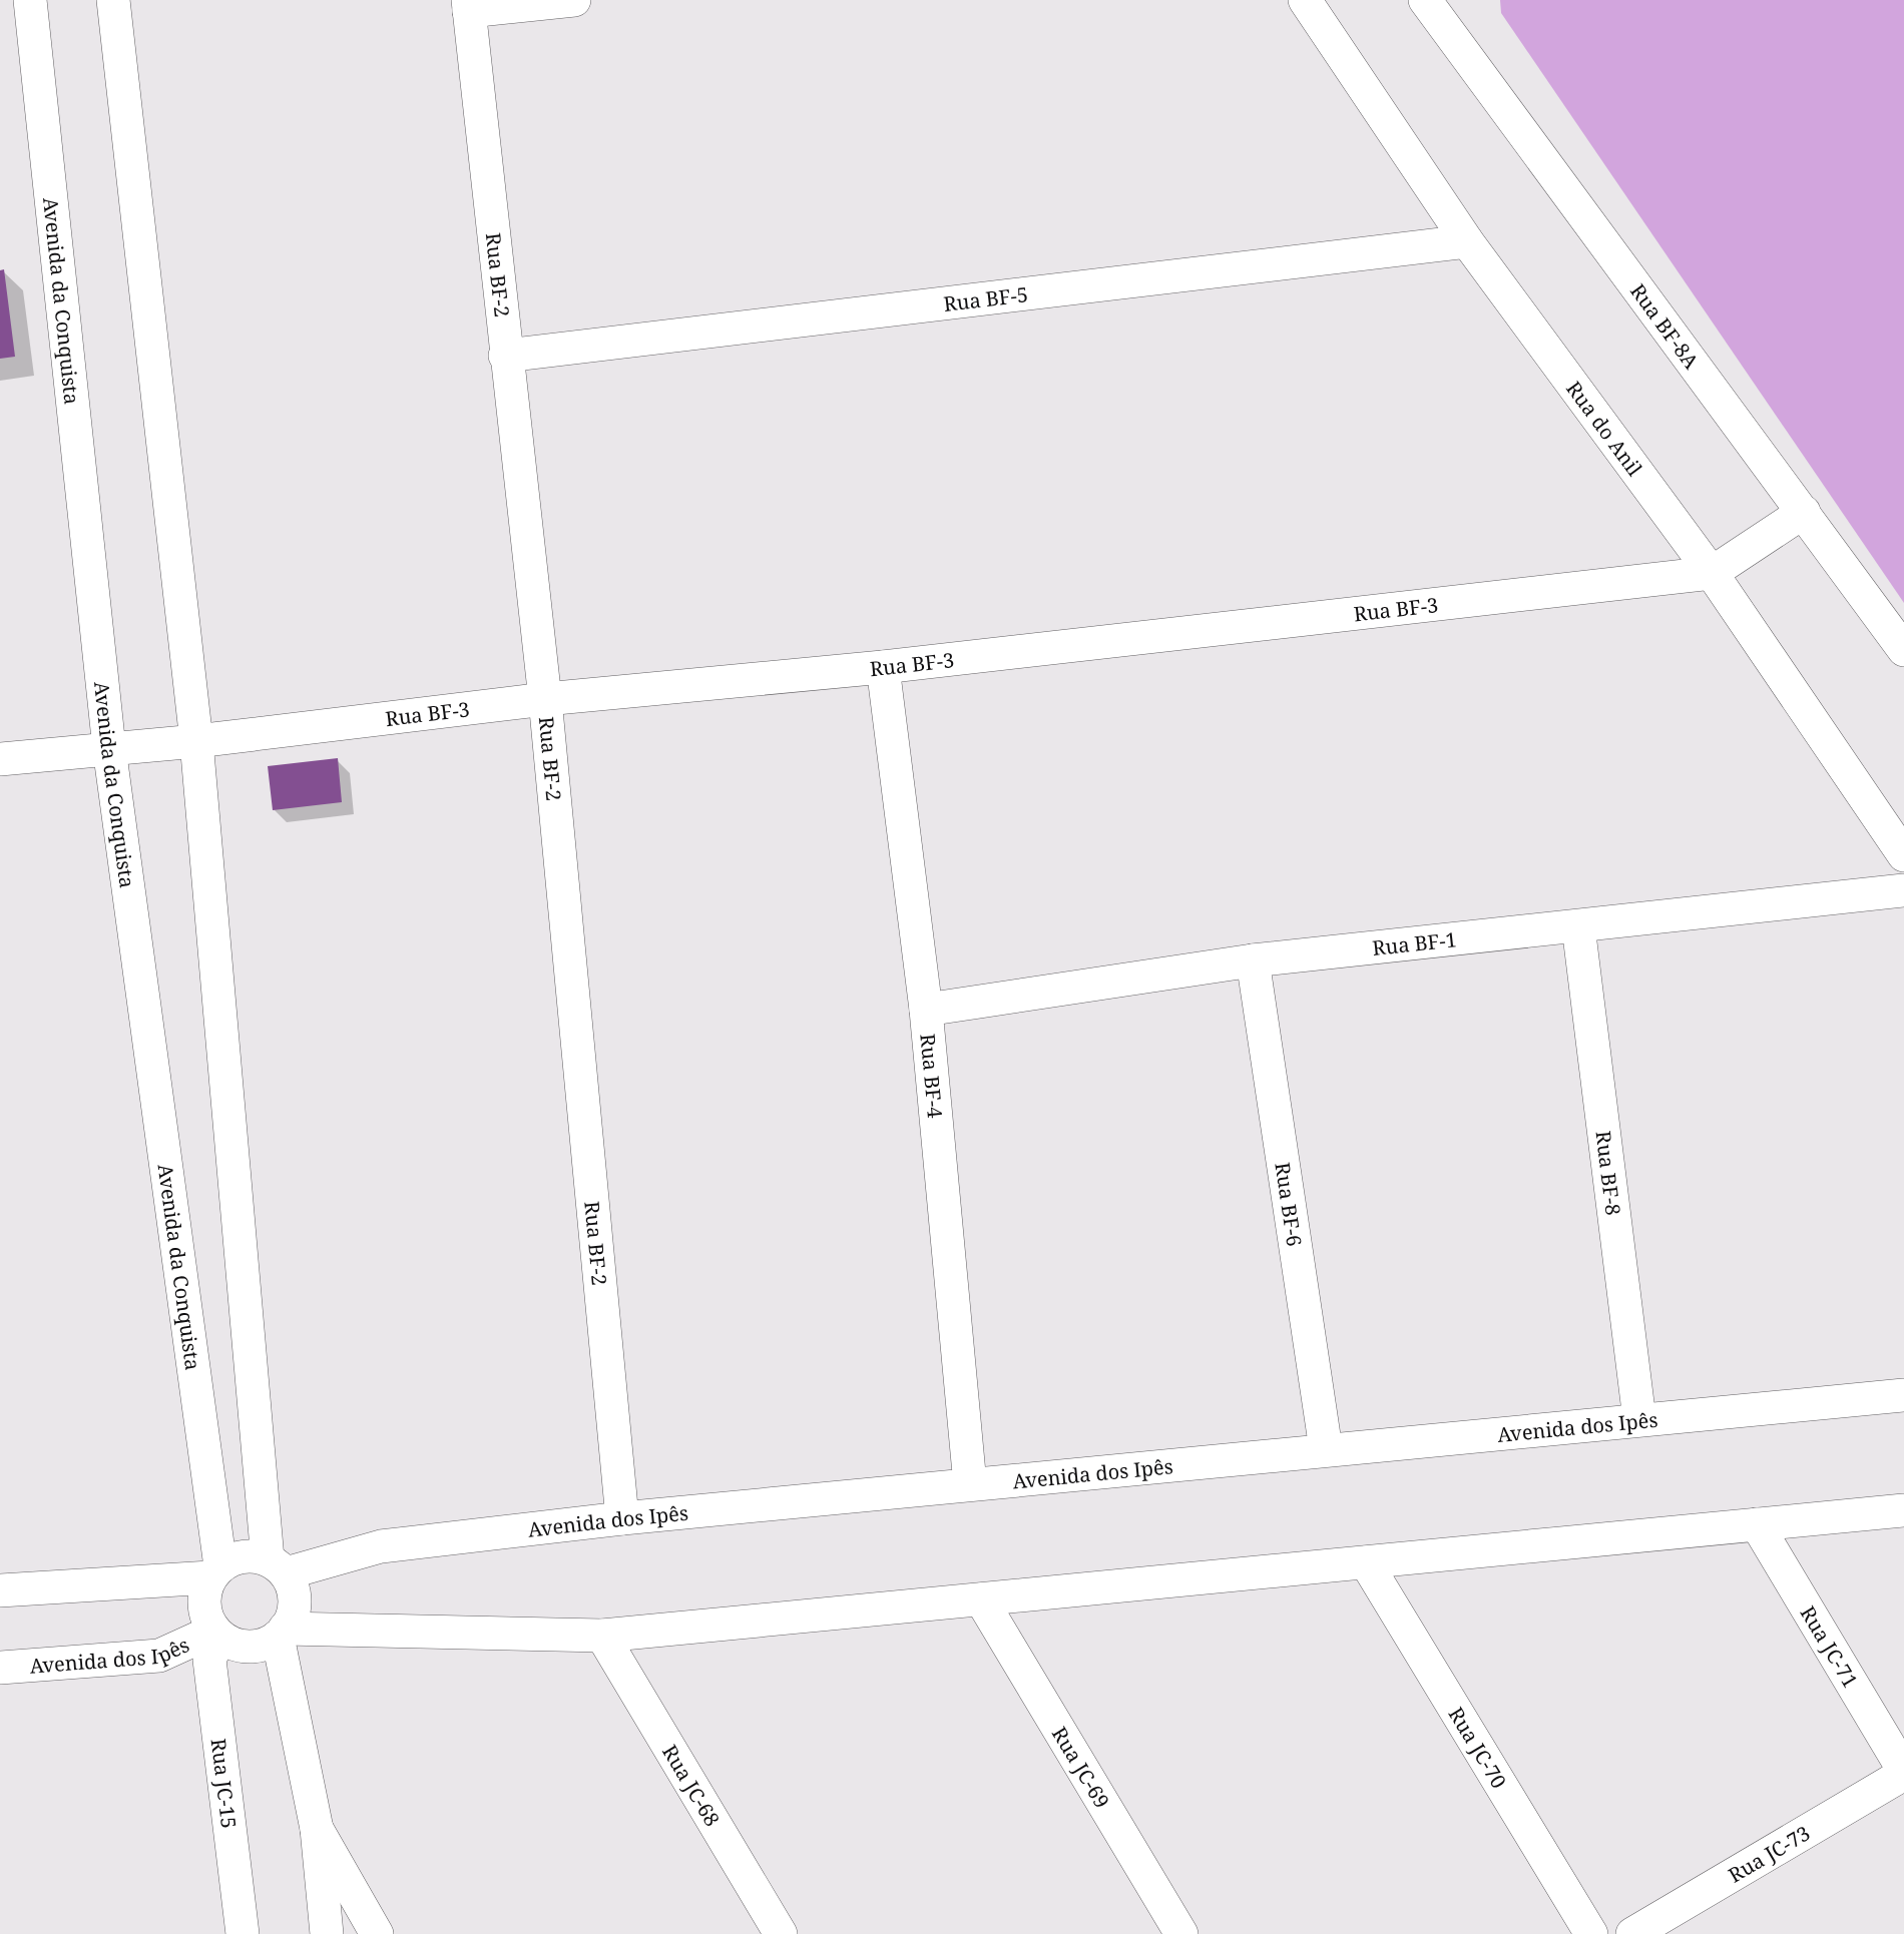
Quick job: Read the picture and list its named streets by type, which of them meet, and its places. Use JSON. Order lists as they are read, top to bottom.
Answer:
{
  "streets": {
    "street": [
      "Rua BF-2",
      "Rua BF-5",
      "Avenida da Conquista",
      "Rua BF-8A",
      "Rua do Anil",
      "Rua BF-3",
      "Rua BF-1",
      "Rua BF-4",
      "Rua BF-8",
      "Rua BF-6",
      "Avenida dos Ipês",
      "Rua JC-71",
      "Rua JC-70",
      "Rua JC-69",
      "Rua JC-15",
      "Rua JC-68",
      "Rua JC-73"
    ]
  },
  "crossings": [
    ["Rua BF-2", "Rua BF-5"],
    ["Rua BF-2", "Rua BF-3"],
    ["Rua BF-2", "Avenida dos Ipês"],
    ["Rua BF-5", "Rua do Anil"],
    ["Avenida da Conquista", "Rua BF-3"],
    ["Avenida da Conquista", "Avenida dos Ipês"],
    ["Avenida da Conquista", "Rua JC-15"],
    ["Rua BF-8A", "Rua BF-3"],
    ["Rua do Anil", "Rua BF-3"],
    ["Rua BF-3", "Rua BF-4"],
    ["Rua BF-1", "Rua BF-4"],
    ["Rua BF-1", "Rua BF-8"],
    ["Rua BF-1", "Rua BF-6"],
    ["Rua BF-4", "Avenida dos Ipês"],
    ["Rua BF-8", "Avenida dos Ipês"],
    ["Rua BF-6", "Avenida dos Ipês"],
    ["Avenida dos Ipês", "Rua JC-15"],
    ["Rua JC-71", "Rua JC-73"]
  ]
}
